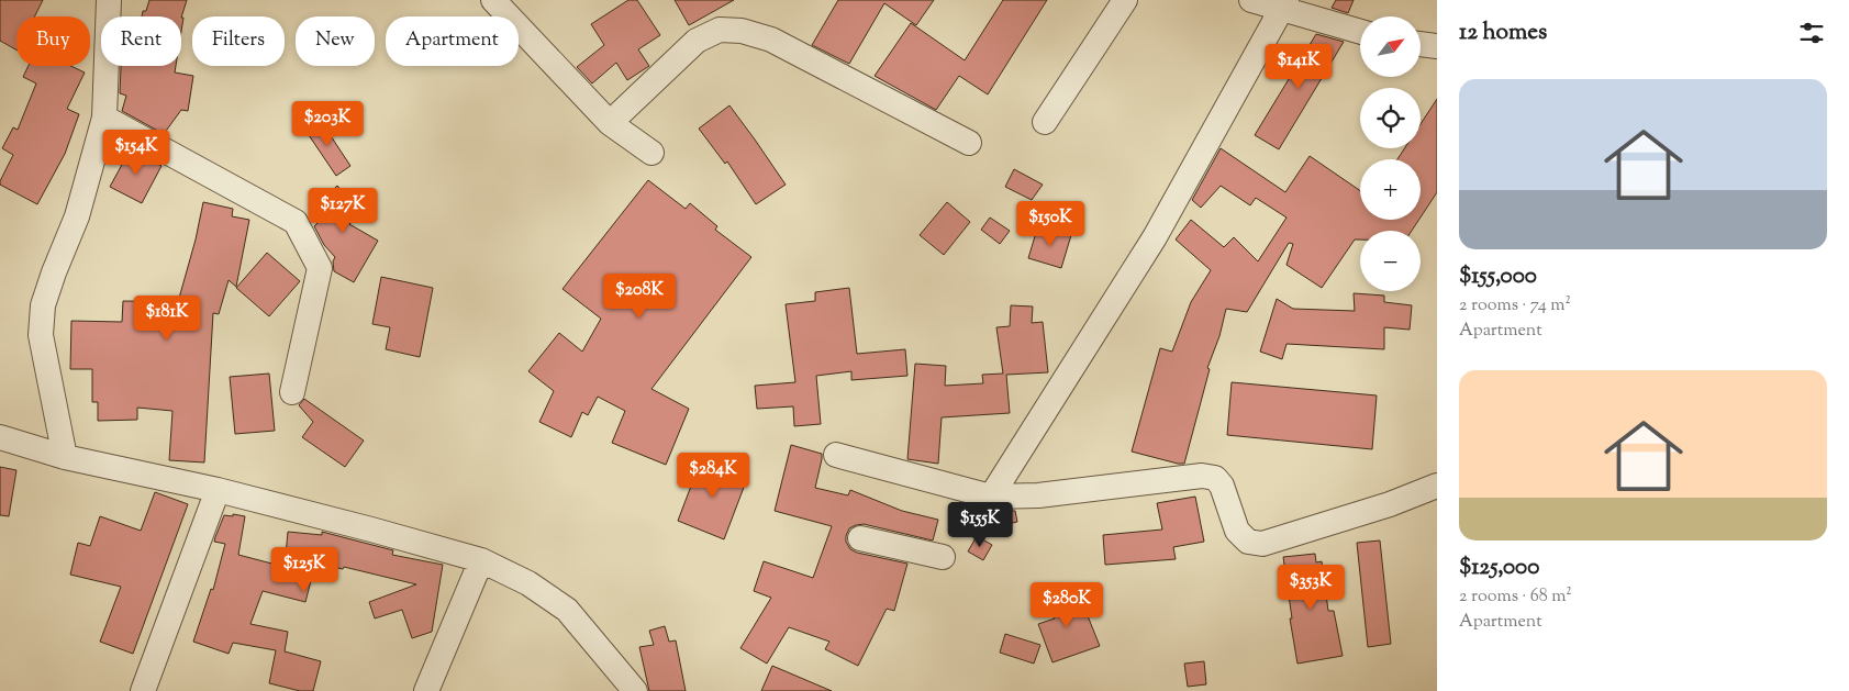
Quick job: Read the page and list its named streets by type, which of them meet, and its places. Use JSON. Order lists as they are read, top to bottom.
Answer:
{
  "north": "top right",
  "page": {
    "heading": "12 homes",
    "map_buttons": ["+", "−"],
    "chip": [
      "Buy",
      "Rent",
      "Filters",
      "New",
      "Apartment"
    ],
    "price": [
      "$141K",
      "$203K",
      "$154K",
      "$127K",
      "$150K",
      "$208K",
      "$181K",
      "$284K",
      "$155K",
      "$125K",
      "$353K",
      "$280K"
    ],
    "list": [
      {
        "name": "$155,000",
        "note": "2 rooms · 74 m² · Apartment"
      },
      {
        "name": "$125,000",
        "note": "2 rooms · 68 m² · Apartment"
      }
    ]
  }
}
